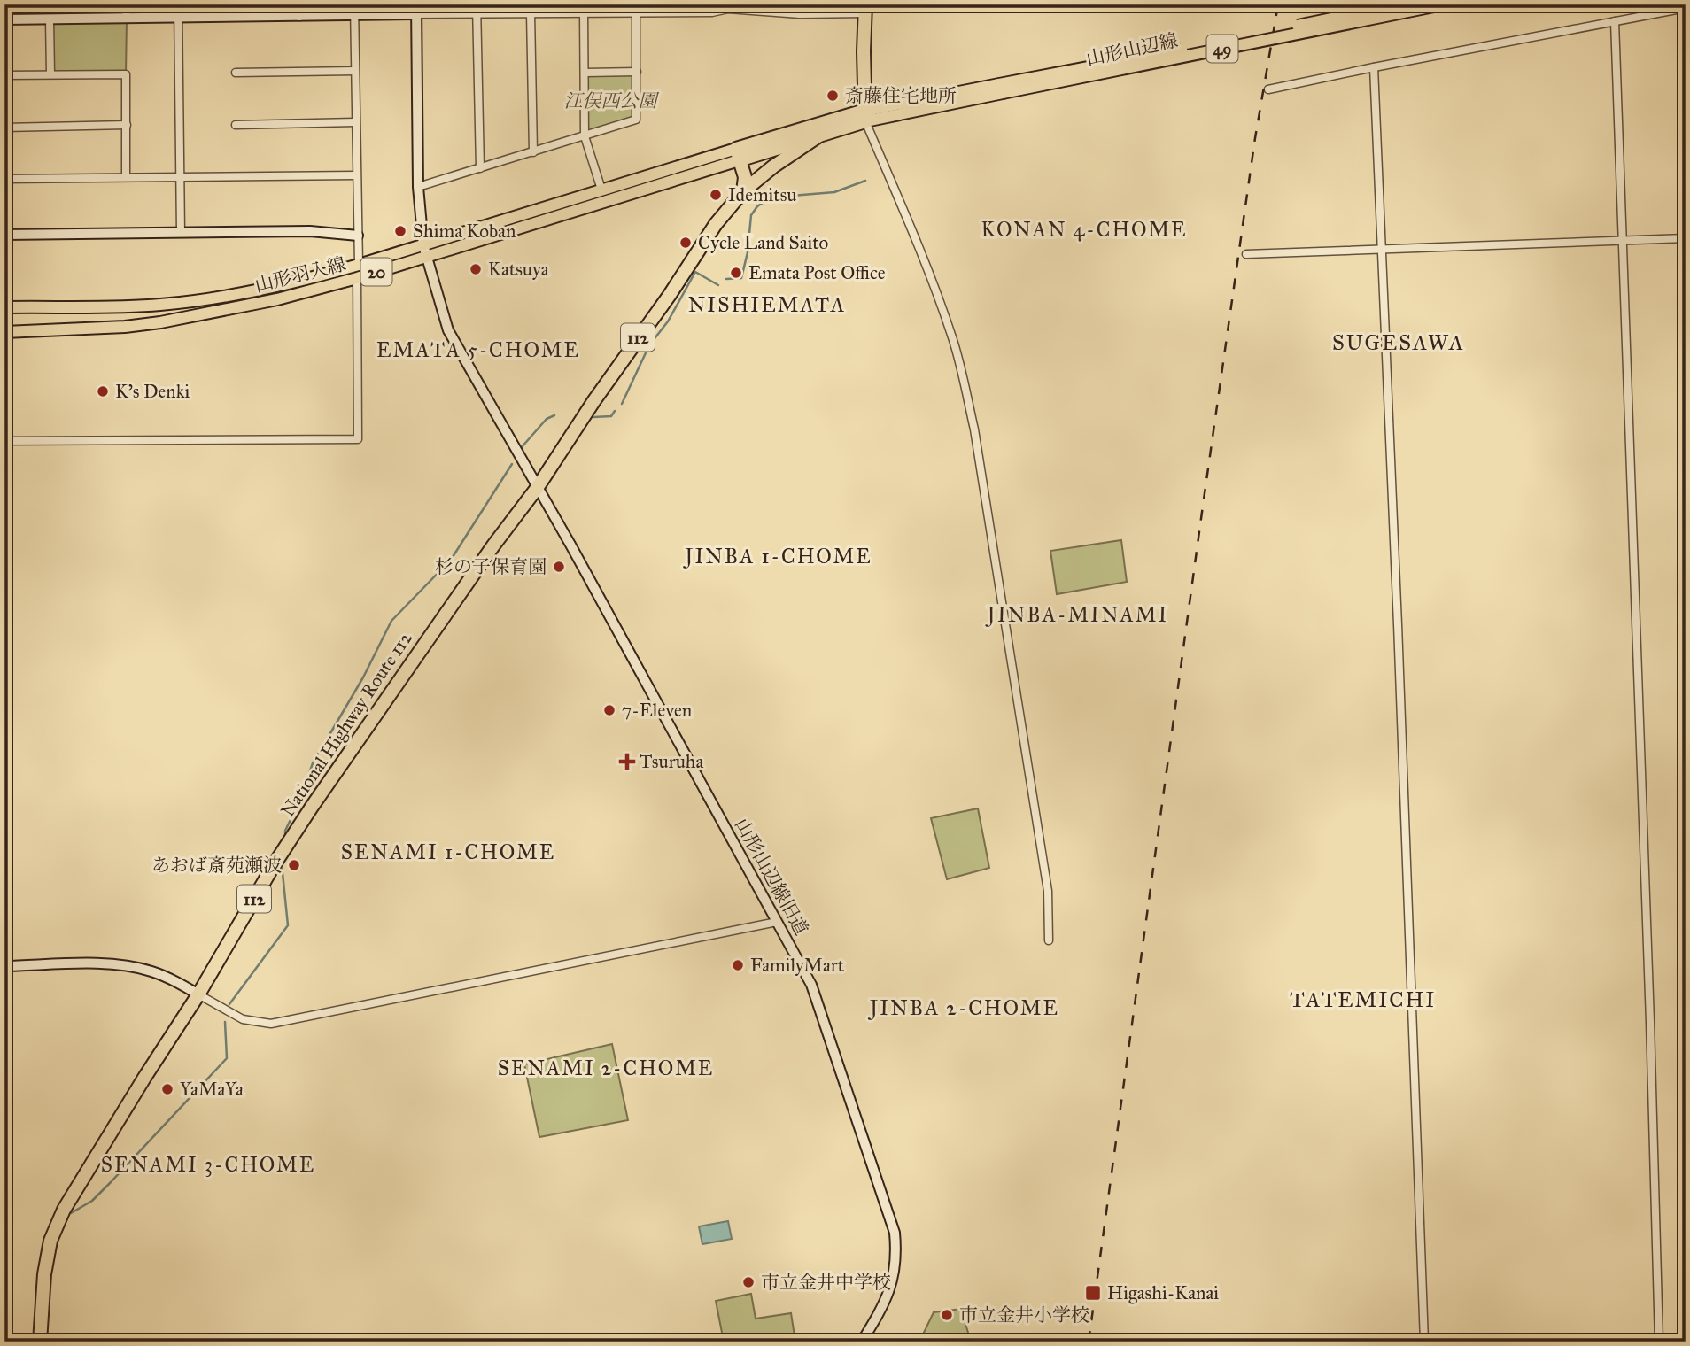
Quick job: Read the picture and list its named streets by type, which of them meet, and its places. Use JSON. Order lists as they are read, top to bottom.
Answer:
{
  "streets": {
    "highway": ["112", "National Highway Route 112"],
    "main road": [
      "49",
      "山形山辺線",
      "20",
      "山形羽入線"
    ],
    "street": ["山形山辺線旧道"]
  },
  "crossings": [
    ["山形羽入線", "山形山辺線旧道"],
    ["National Highway Route 112", "山形山辺線旧道"]
  ],
  "districts": [
    "KONAN 4-CHOME",
    "NISHIEMATA",
    "SUGESAWA",
    "EMATA 5-CHOME",
    "JINBA 1-CHOME",
    "JINBA-MINAMI",
    "SENAMI 1-CHOME",
    "TATEMICHI",
    "JINBA 2-CHOME",
    "SENAMI 2-CHOME",
    "SENAMI 3-CHOME"
  ],
  "parks": ["江俣西公園"],
  "places": {
    "other": [
      "斎藤住宅地所",
      "Idemitsu",
      "Shima Koban",
      "Cycle Land Saito",
      "Katsuya",
      "Emata Post Office",
      "K's Denki",
      "杉の子保育園",
      "7-Eleven",
      "あおば斎苑瀬波",
      "FamilyMart",
      "YaMaYa",
      "市立金井中学校",
      "市立金井小学校"
    ],
    "health": ["Tsuruha"],
    "transit": ["Higashi-Kanai"]
  }
}
